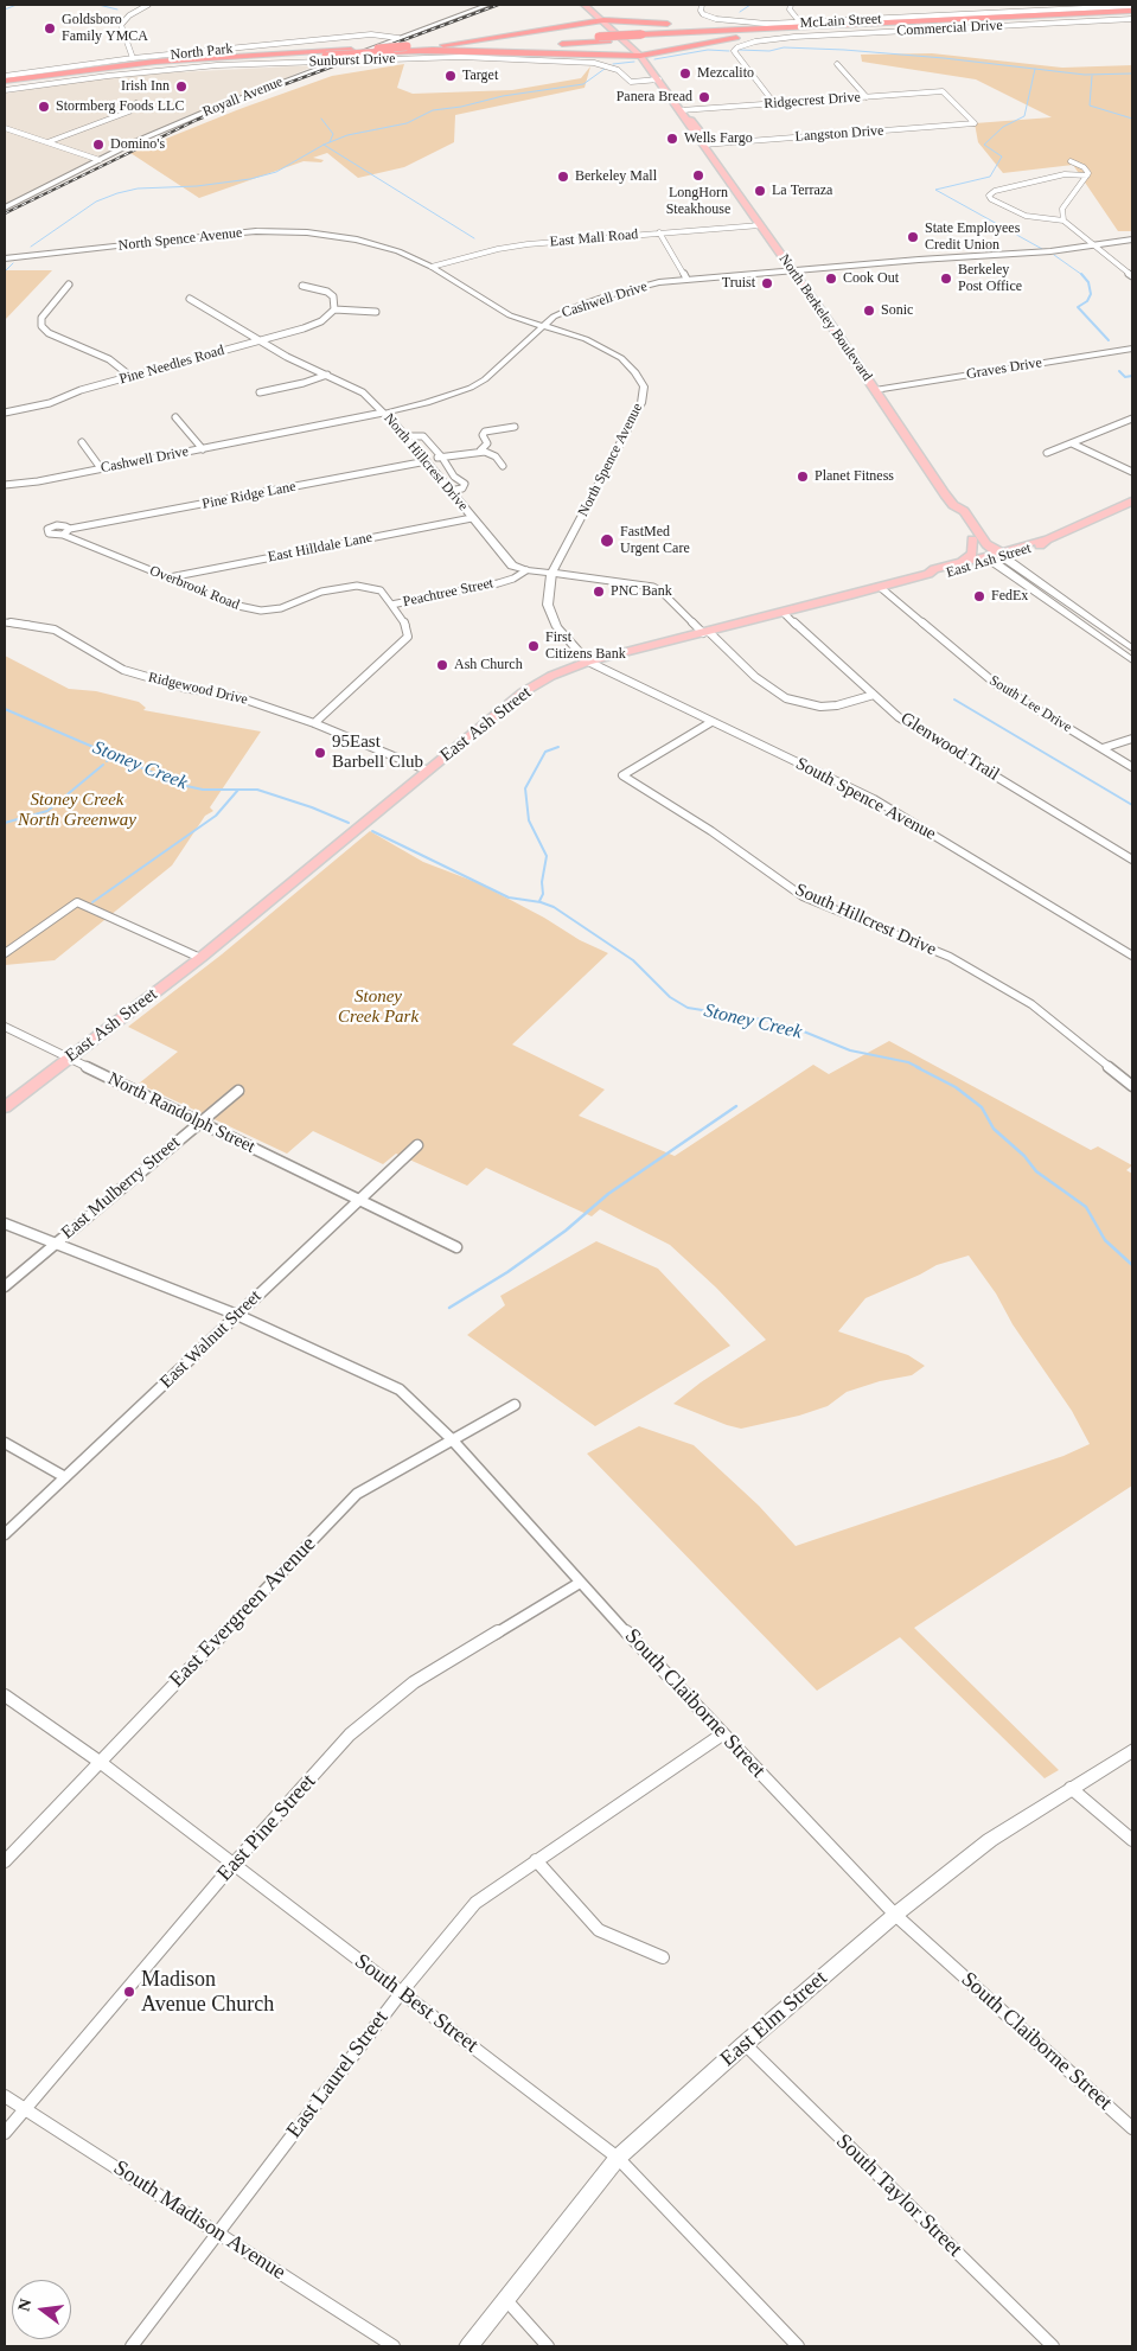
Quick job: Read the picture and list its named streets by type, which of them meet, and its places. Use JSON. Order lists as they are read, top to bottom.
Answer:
{
  "streets": {
    "main road": ["North Berkeley Boulevard", "East Ash Street"],
    "street": [
      "McLain Street",
      "Commercial Drive",
      "North Park",
      "Sunburst Drive",
      "Royall Avenue",
      "Ridgecrest Drive",
      "Langston Drive",
      "East Mall Road",
      "North Spence Avenue",
      "Cashwell Drive",
      "Pine Needles Road",
      "Graves Drive",
      "North Hillcrest Drive",
      "Pine Ridge Lane",
      "East Hilldale Lane",
      "Overbrook Road",
      "Peachtree Street",
      "Ridgewood Drive",
      "South Lee Drive",
      "Glenwood Trail",
      "South Spence Avenue",
      "South Hillcrest Drive",
      "North Randolph Street",
      "East Mulberry Street",
      "East Walnut Street",
      "East Evergreen Avenue",
      "South Claiborne Street",
      "East Pine Street",
      "South Best Street",
      "East Elm Street",
      "East Laurel Street",
      "South Taylor Street",
      "South Madison Avenue"
    ]
  },
  "crossings": [
    ["Commercial Drive", "Ridgecrest Drive"],
    ["North Park", "Royall Avenue"],
    ["Sunburst Drive", "Royall Avenue"],
    ["Sunburst Drive", "North Berkeley Boulevard"],
    ["Ridgecrest Drive", "Langston Drive"],
    ["Ridgecrest Drive", "North Berkeley Boulevard"],
    ["Langston Drive", "North Berkeley Boulevard"],
    ["East Mall Road", "North Spence Avenue"],
    ["East Mall Road", "North Berkeley Boulevard"],
    ["North Spence Avenue", "Cashwell Drive"],
    ["North Spence Avenue", "North Hillcrest Drive"],
    ["North Spence Avenue", "East Ash Street"],
    ["North Spence Avenue", "South Spence Avenue"],
    ["Cashwell Drive", "North Berkeley Boulevard"],
    ["Cashwell Drive", "North Hillcrest Drive"],
    ["North Berkeley Boulevard", "Graves Drive"],
    ["North Berkeley Boulevard", "East Ash Street"],
    ["Pine Needles Road", "North Hillcrest Drive"],
    ["North Hillcrest Drive", "Pine Ridge Lane"],
    ["North Hillcrest Drive", "East Hilldale Lane"],
    ["North Hillcrest Drive", "Peachtree Street"],
    ["East Hilldale Lane", "Overbrook Road"],
    ["East Ash Street", "Ridgewood Drive"],
    ["East Ash Street", "South Lee Drive"],
    ["East Ash Street", "Glenwood Trail"],
    ["East Ash Street", "South Spence Avenue"],
    ["East Ash Street", "North Randolph Street"],
    ["Overbrook Road", "Peachtree Street"],
    ["Peachtree Street", "Ridgewood Drive"],
    ["South Spence Avenue", "South Hillcrest Drive"],
    ["North Randolph Street", "East Mulberry Street"],
    ["North Randolph Street", "East Walnut Street"],
    ["East Mulberry Street", "South Claiborne Street"],
    ["East Walnut Street", "South Claiborne Street"],
    ["East Evergreen Avenue", "South Claiborne Street"],
    ["East Evergreen Avenue", "South Best Street"],
    ["South Claiborne Street", "East Pine Street"],
    ["South Claiborne Street", "East Elm Street"],
    ["South Claiborne Street", "East Laurel Street"],
    ["East Pine Street", "South Best Street"],
    ["East Pine Street", "South Madison Avenue"],
    ["South Best Street", "East Elm Street"],
    ["South Best Street", "East Laurel Street"],
    ["East Elm Street", "South Taylor Street"],
    ["East Laurel Street", "South Madison Avenue"]
  ],
  "water": ["Stoney Creek"],
  "parks": ["Stoney Creek North Greenway", "Stoney Creek Park"],
  "places": [
    "Goldsboro Family YMCA",
    "Mezcalito",
    "Target",
    "Irish Inn",
    "Panera Bread",
    "Stormberg Foods LLC",
    "Wells Fargo",
    "Domino's",
    "LongHorn Steakhouse",
    "Berkeley Mall",
    "La Terraza",
    "State Employees Credit Union",
    "Cook Out",
    "Berkeley Post Office",
    "Truist",
    "Sonic",
    "Planet Fitness",
    "FastMed Urgent Care",
    "PNC Bank",
    "FedEx",
    "First Citizens Bank",
    "Ash Church",
    "95East Barbell Club",
    "Madison Avenue Church"
  ],
  "north": "left"
}
